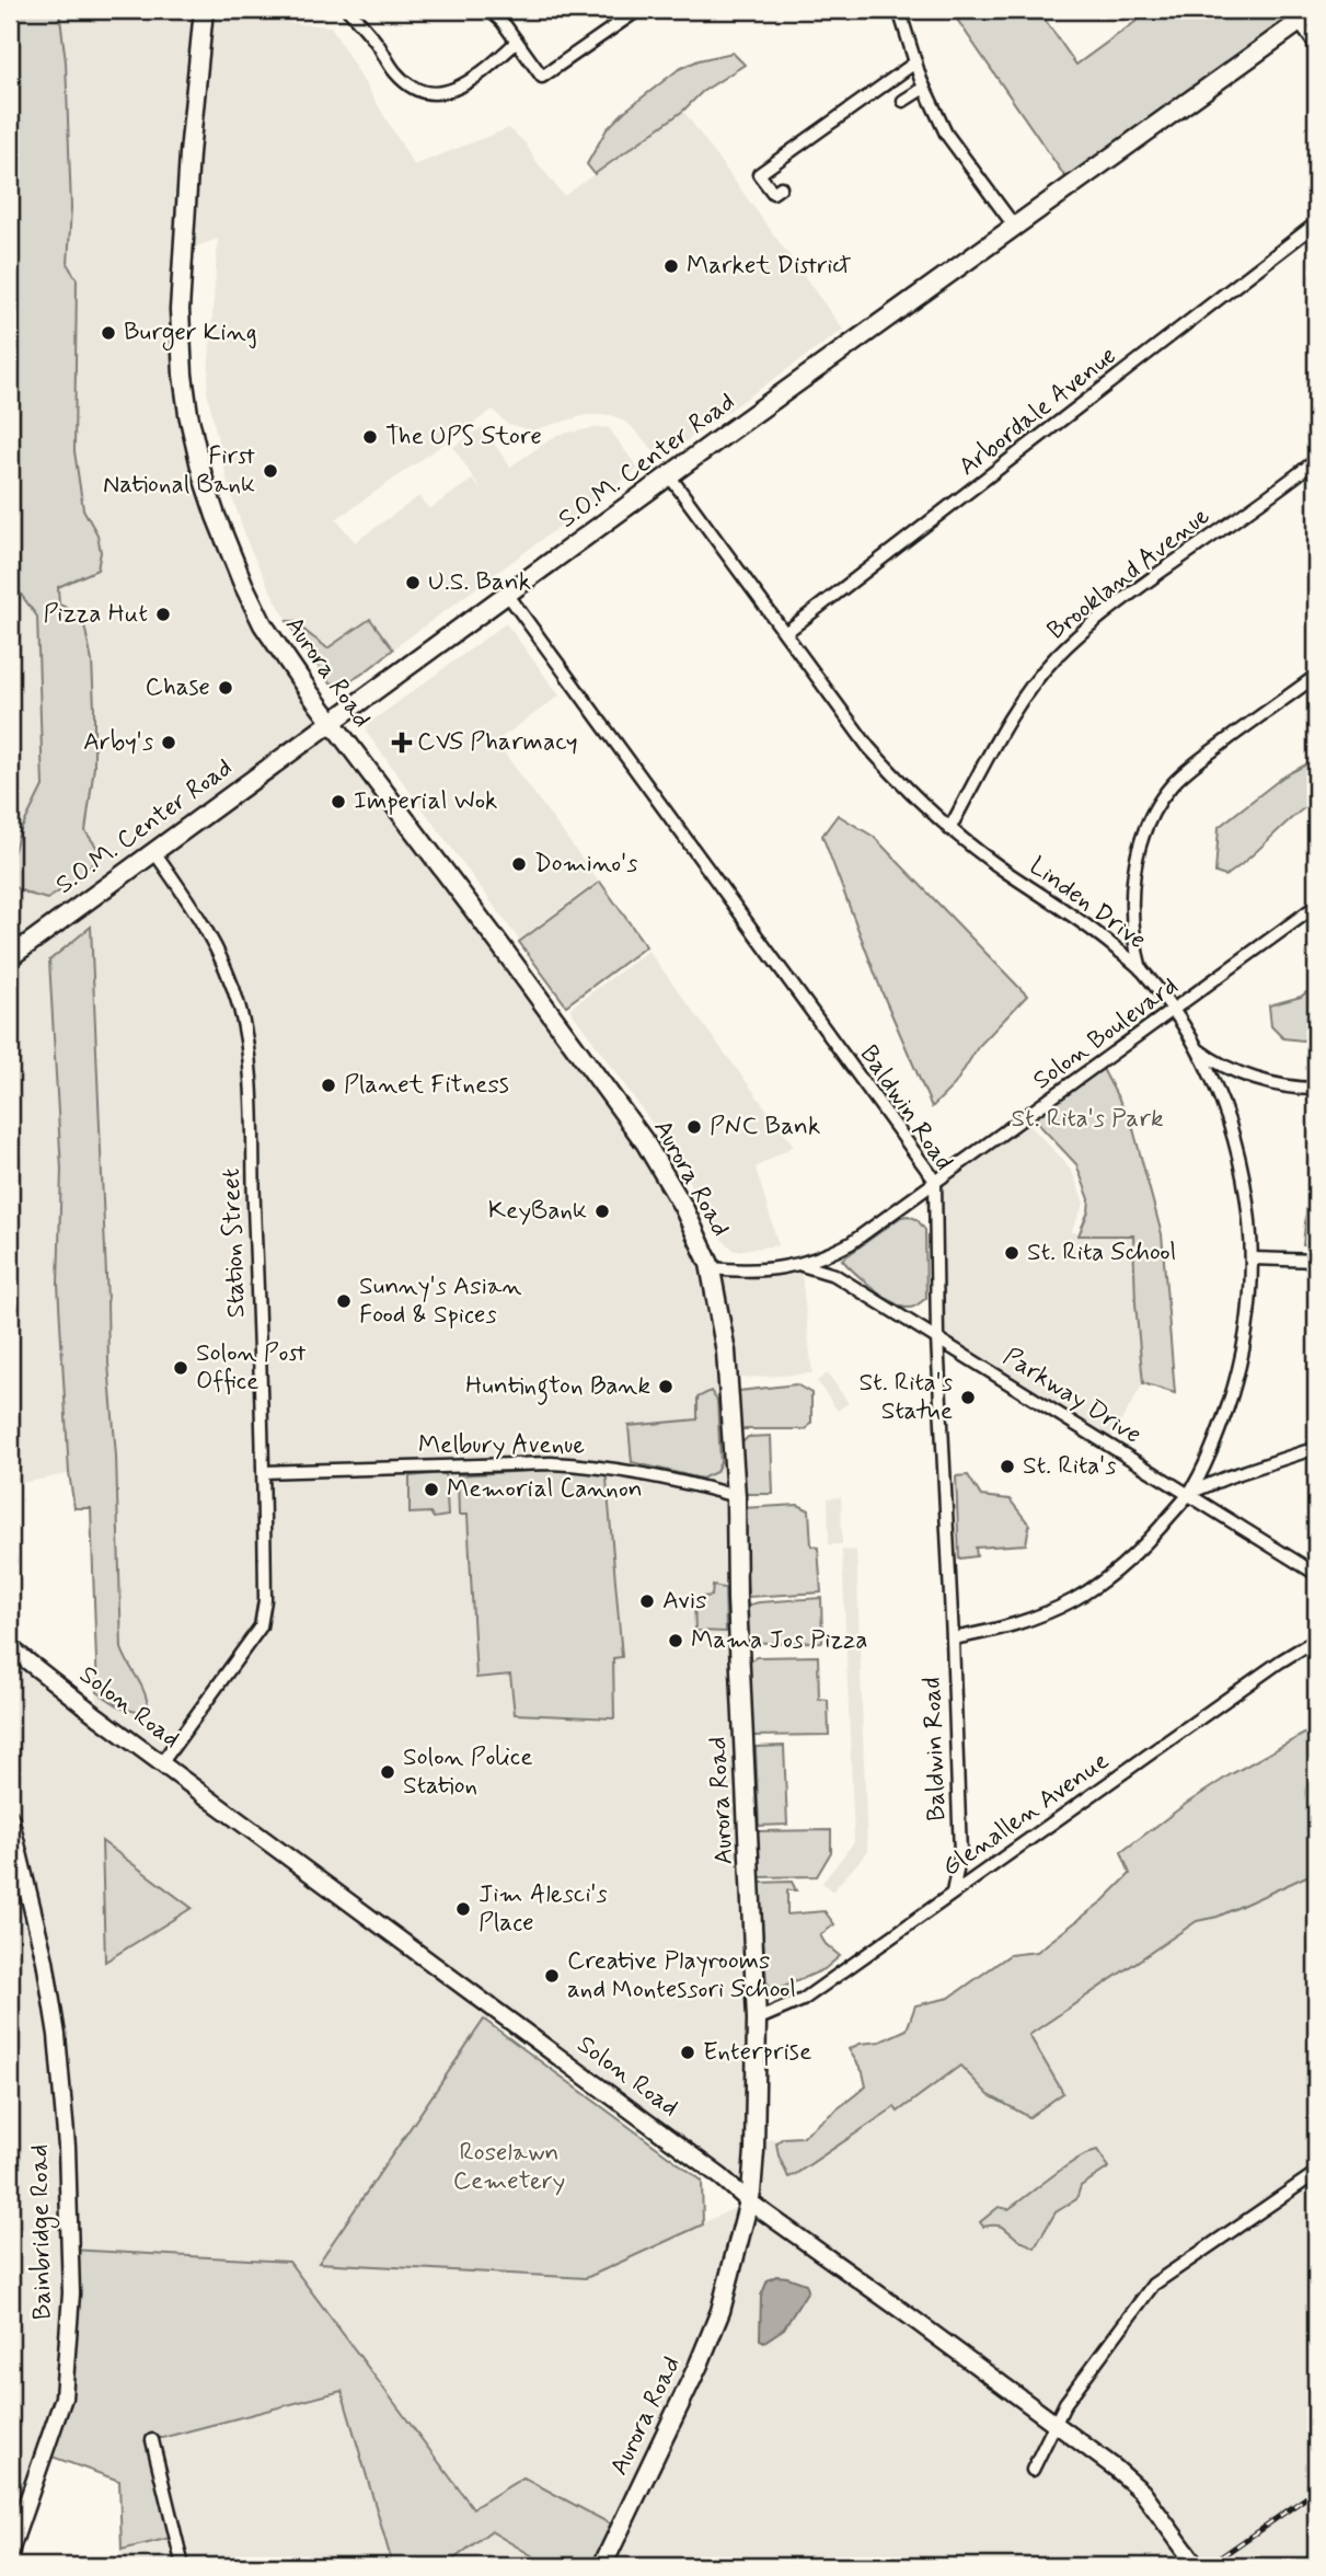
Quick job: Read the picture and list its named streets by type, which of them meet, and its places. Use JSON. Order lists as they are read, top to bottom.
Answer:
{
  "streets": {
    "main road": ["S.O.M. Center Road", "Aurora Road"],
    "street": [
      "Arbordale Avenue",
      "Brookland Avenue",
      "Linden Drive",
      "Solon Boulevard",
      "Baldwin Road",
      "Station Street",
      "Parkway Drive",
      "Melbury Avenue",
      "Solon Road",
      "Glenallen Avenue",
      "Bainbridge Road"
    ]
  },
  "crossings": [
    ["Arbordale Avenue", "Linden Drive"],
    ["S.O.M. Center Road", "Aurora Road"],
    ["S.O.M. Center Road", "Linden Drive"],
    ["S.O.M. Center Road", "Baldwin Road"],
    ["S.O.M. Center Road", "Station Street"],
    ["Brookland Avenue", "Linden Drive"],
    ["Aurora Road", "Solon Boulevard"],
    ["Aurora Road", "Melbury Avenue"],
    ["Aurora Road", "Solon Road"],
    ["Aurora Road", "Glenallen Avenue"],
    ["Linden Drive", "Solon Boulevard"],
    ["Linden Drive", "Baldwin Road"],
    ["Linden Drive", "Parkway Drive"],
    ["Solon Boulevard", "Baldwin Road"],
    ["Solon Boulevard", "Parkway Drive"],
    ["Baldwin Road", "Parkway Drive"],
    ["Baldwin Road", "Glenallen Avenue"],
    ["Station Street", "Melbury Avenue"],
    ["Station Street", "Solon Road"]
  ],
  "parks": ["St. Rita's Park", "Roselawn Cemetery"],
  "places": {
    "other": [
      "Market District",
      "Burger King",
      "The UPS Store",
      "First National Bank",
      "U.S. Bank",
      "Pizza Hut",
      "Chase",
      "Arby's",
      "Imperial Wok",
      "Domino's",
      "Planet Fitness",
      "PNC Bank",
      "KeyBank",
      "St. Rita School",
      "Sunny's Asian Food & Spices",
      "Solon Post Office",
      "Huntington Bank",
      "St. Rita's Statue",
      "St. Rita's",
      "Memorial Cannon",
      "Avis",
      "Mama Jos Pizza",
      "Solon Police Station",
      "Jim Alesci's Place",
      "Creative Playrooms and Montessori School",
      "Enterprise"
    ],
    "health": ["CVS Pharmacy"]
  }
}
